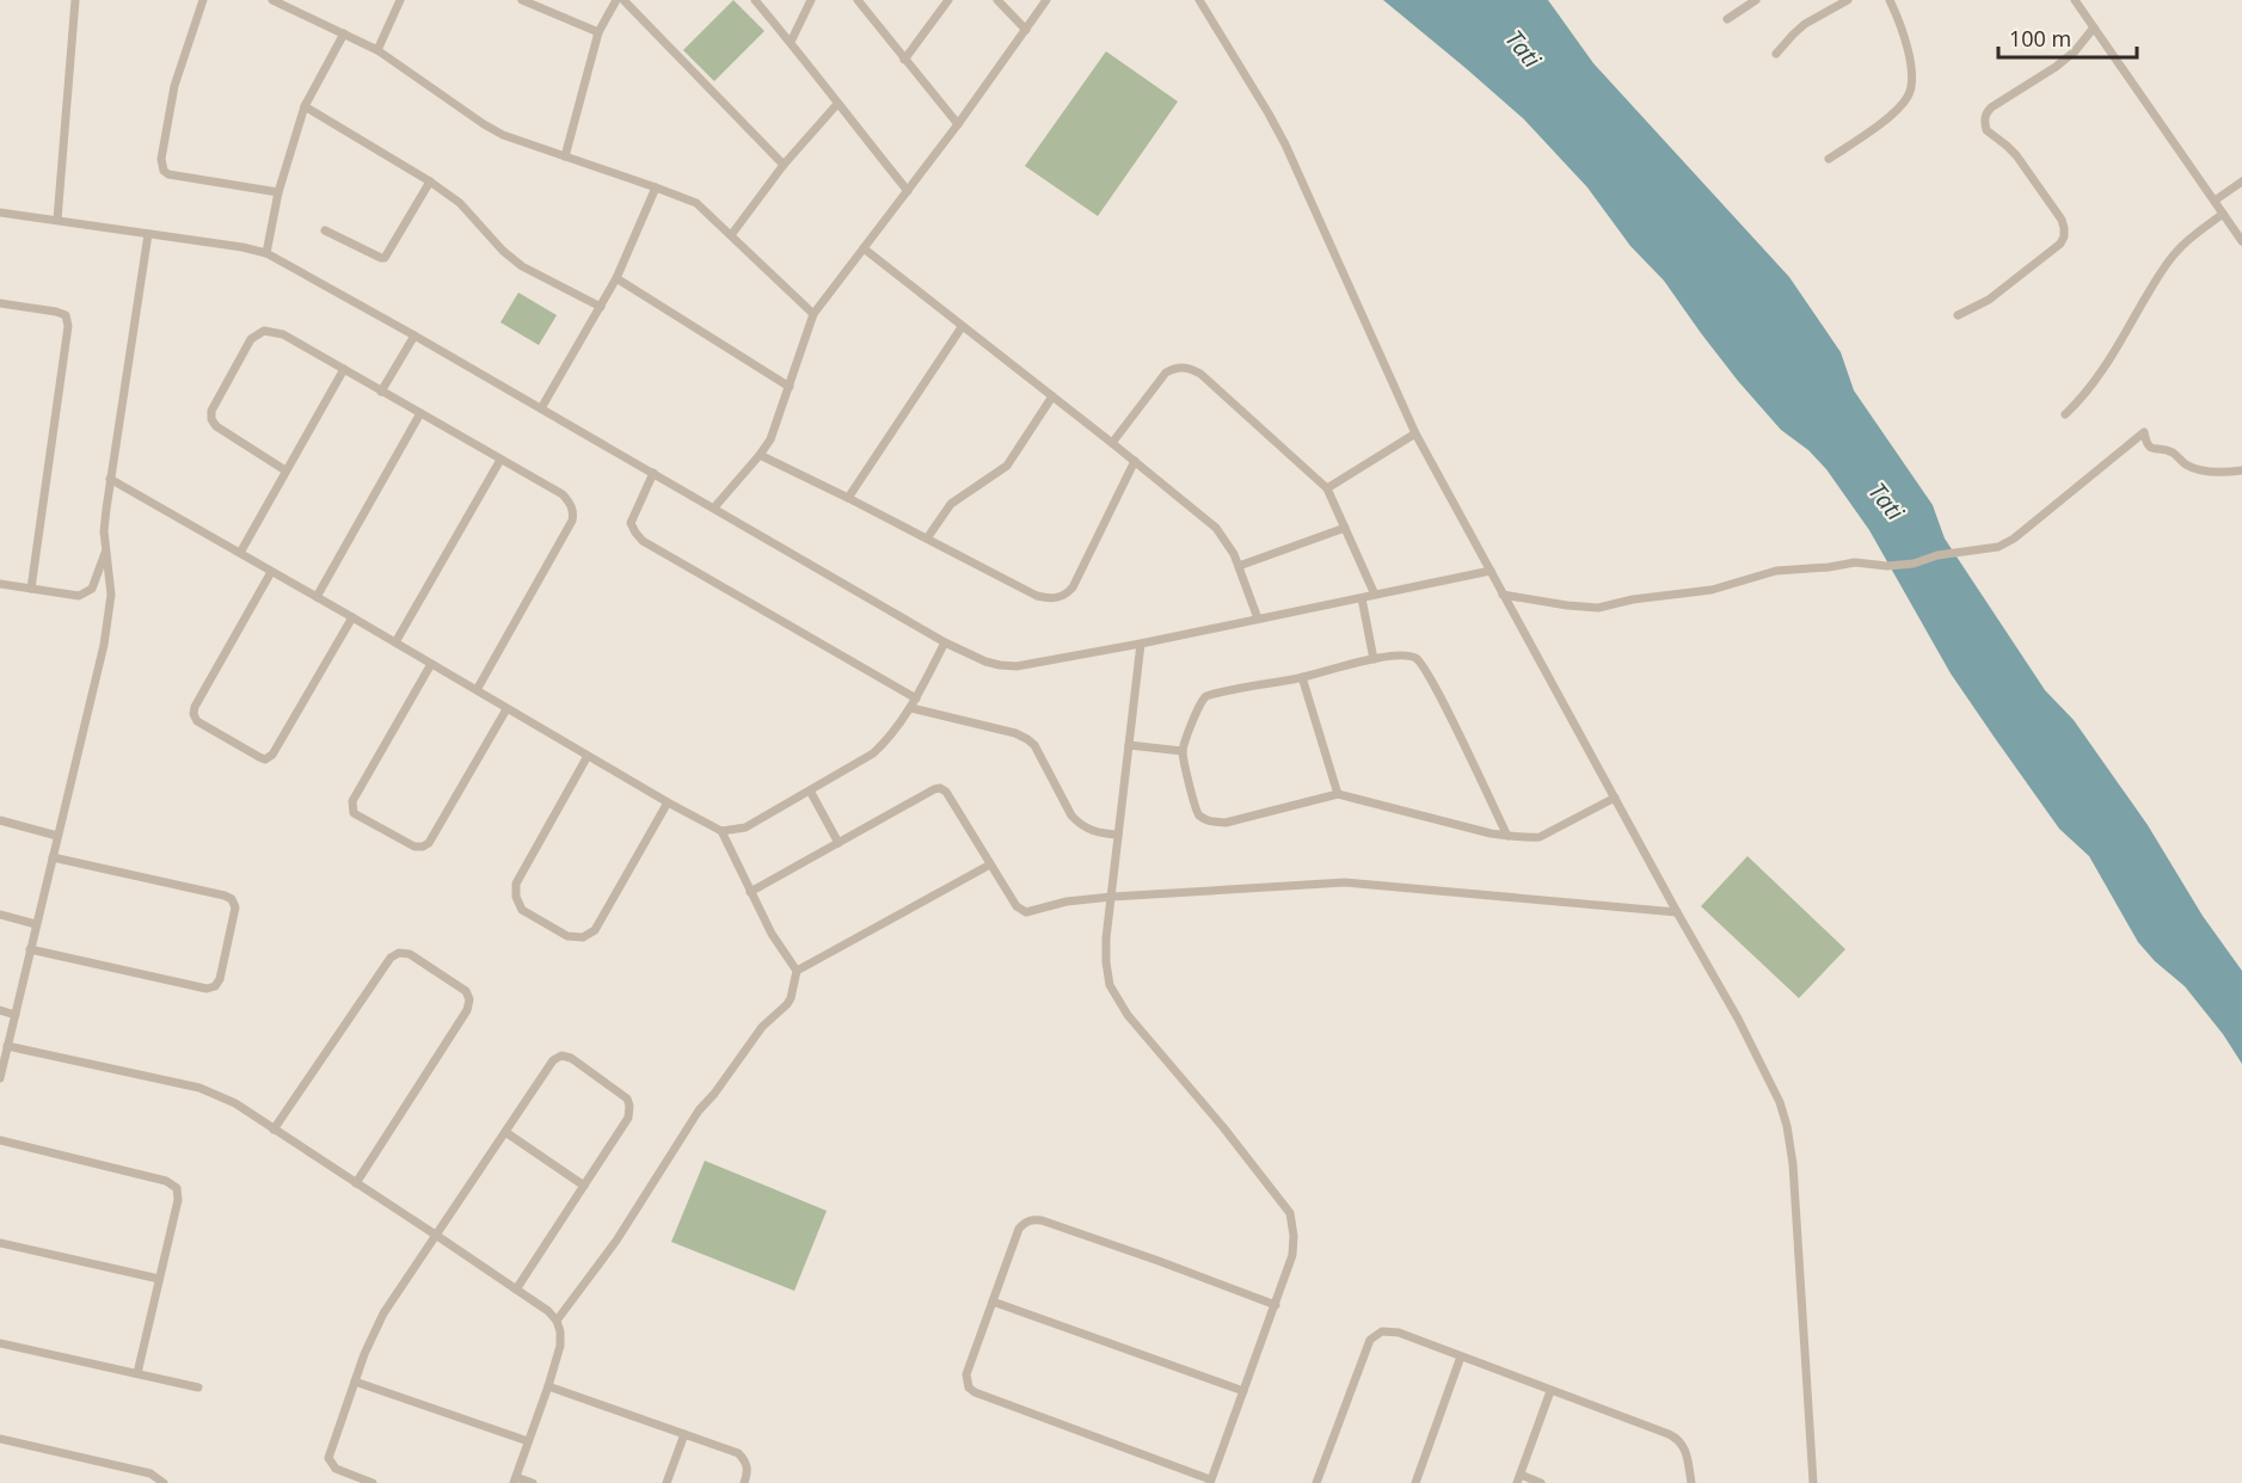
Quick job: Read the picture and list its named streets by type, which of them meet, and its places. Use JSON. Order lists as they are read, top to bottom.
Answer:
{
  "water": ["Tati"],
  "scale_bar": "100 m"
}
